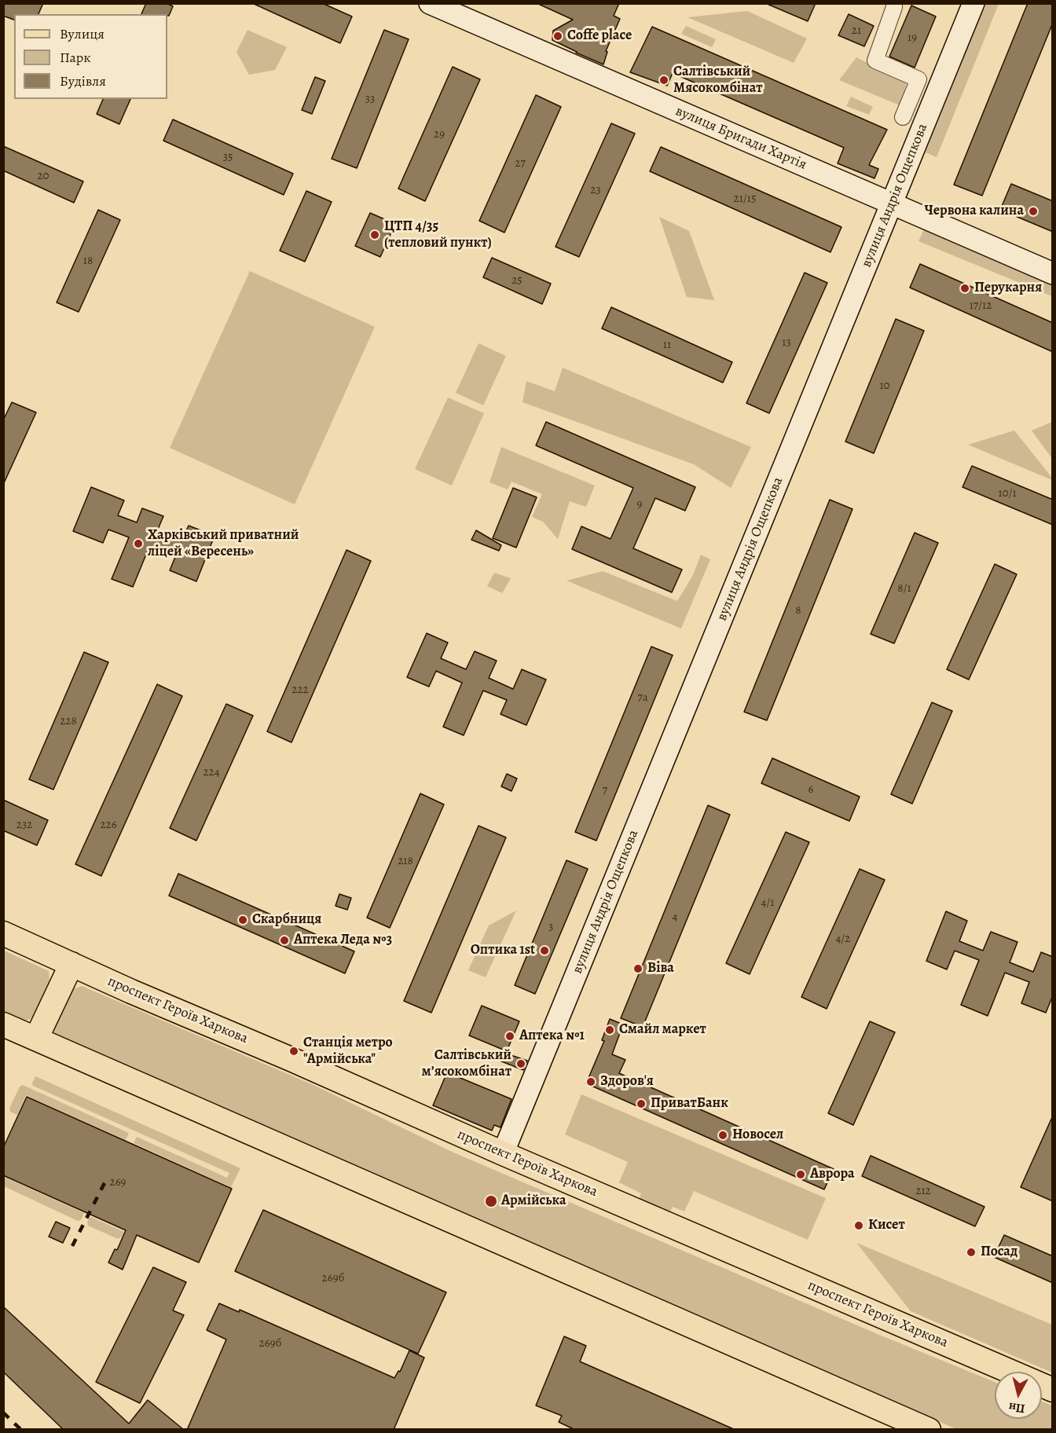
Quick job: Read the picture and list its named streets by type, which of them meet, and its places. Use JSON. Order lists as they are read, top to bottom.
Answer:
{
  "streets": {
    "main road": ["проспект Героїв Харкова"],
    "street": ["вулиця Бригади Хартія", "вулиця Андрія Ощепкова"]
  },
  "crossings": [
    ["вулиця Бригади Хартія", "вулиця Андрія Ощепкова"],
    ["вулиця Андрія Ощепкова", "проспект Героїв Харкова"]
  ],
  "places": [
    "Coffe place",
    "Салтівський Мясокомбінат",
    "Червона калина",
    "ЦТП 4/35 (тепловий пункт)",
    "Перукарня",
    "Харківський приватний ліцей «Вересень»",
    "Скарбниця",
    "Аптека Леда №3",
    "Оптика 1st",
    "Віва",
    "Смайл маркет",
    "Аптека №1",
    "Станція метро \"Армійська\"",
    "Салтівський мʼясокомбінат",
    "Здоров'я",
    "ПриватБанк",
    "Новосел",
    "Аврора",
    "Армійська",
    "Кисет",
    "Посад"
  ],
  "house_numbers": [
    "21",
    "19",
    "33",
    "29",
    "35",
    "27",
    "20",
    "23",
    "21/15",
    "18",
    "25",
    "17/12",
    "13",
    "11",
    "10",
    "10/1",
    "9",
    "8/1",
    "8",
    "222",
    "7а",
    "228",
    "224",
    "6",
    "7",
    "232",
    "226",
    "218",
    "4/1",
    "4",
    "3",
    "4/2",
    "269",
    "212",
    "269б",
    "269б"
  ],
  "legend": ["Вулиця", "Парк", "Будівля"],
  "north": "bottom"
}
